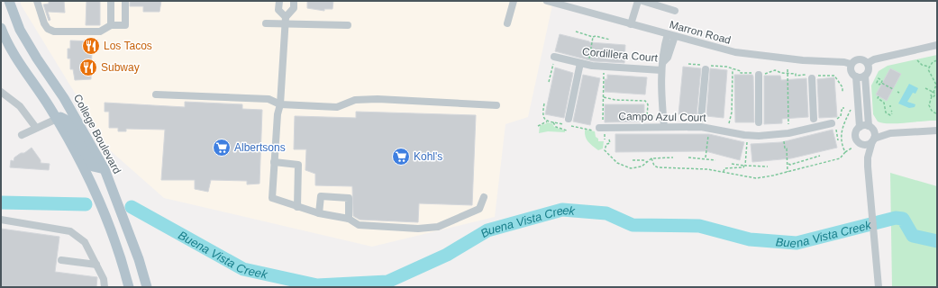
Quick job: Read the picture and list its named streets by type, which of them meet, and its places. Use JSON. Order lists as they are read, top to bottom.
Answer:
{
  "streets": {
    "main road": ["College Boulevard"],
    "street": ["Marron Road", "Cordillera Court", "Campo Azul Court"]
  },
  "water": ["Buena Vista Creek"],
  "places": {
    "restaurant": ["Los Tacos", "Subway"],
    "supermarket": ["Albertsons", "Kohl's"]
  }
}
